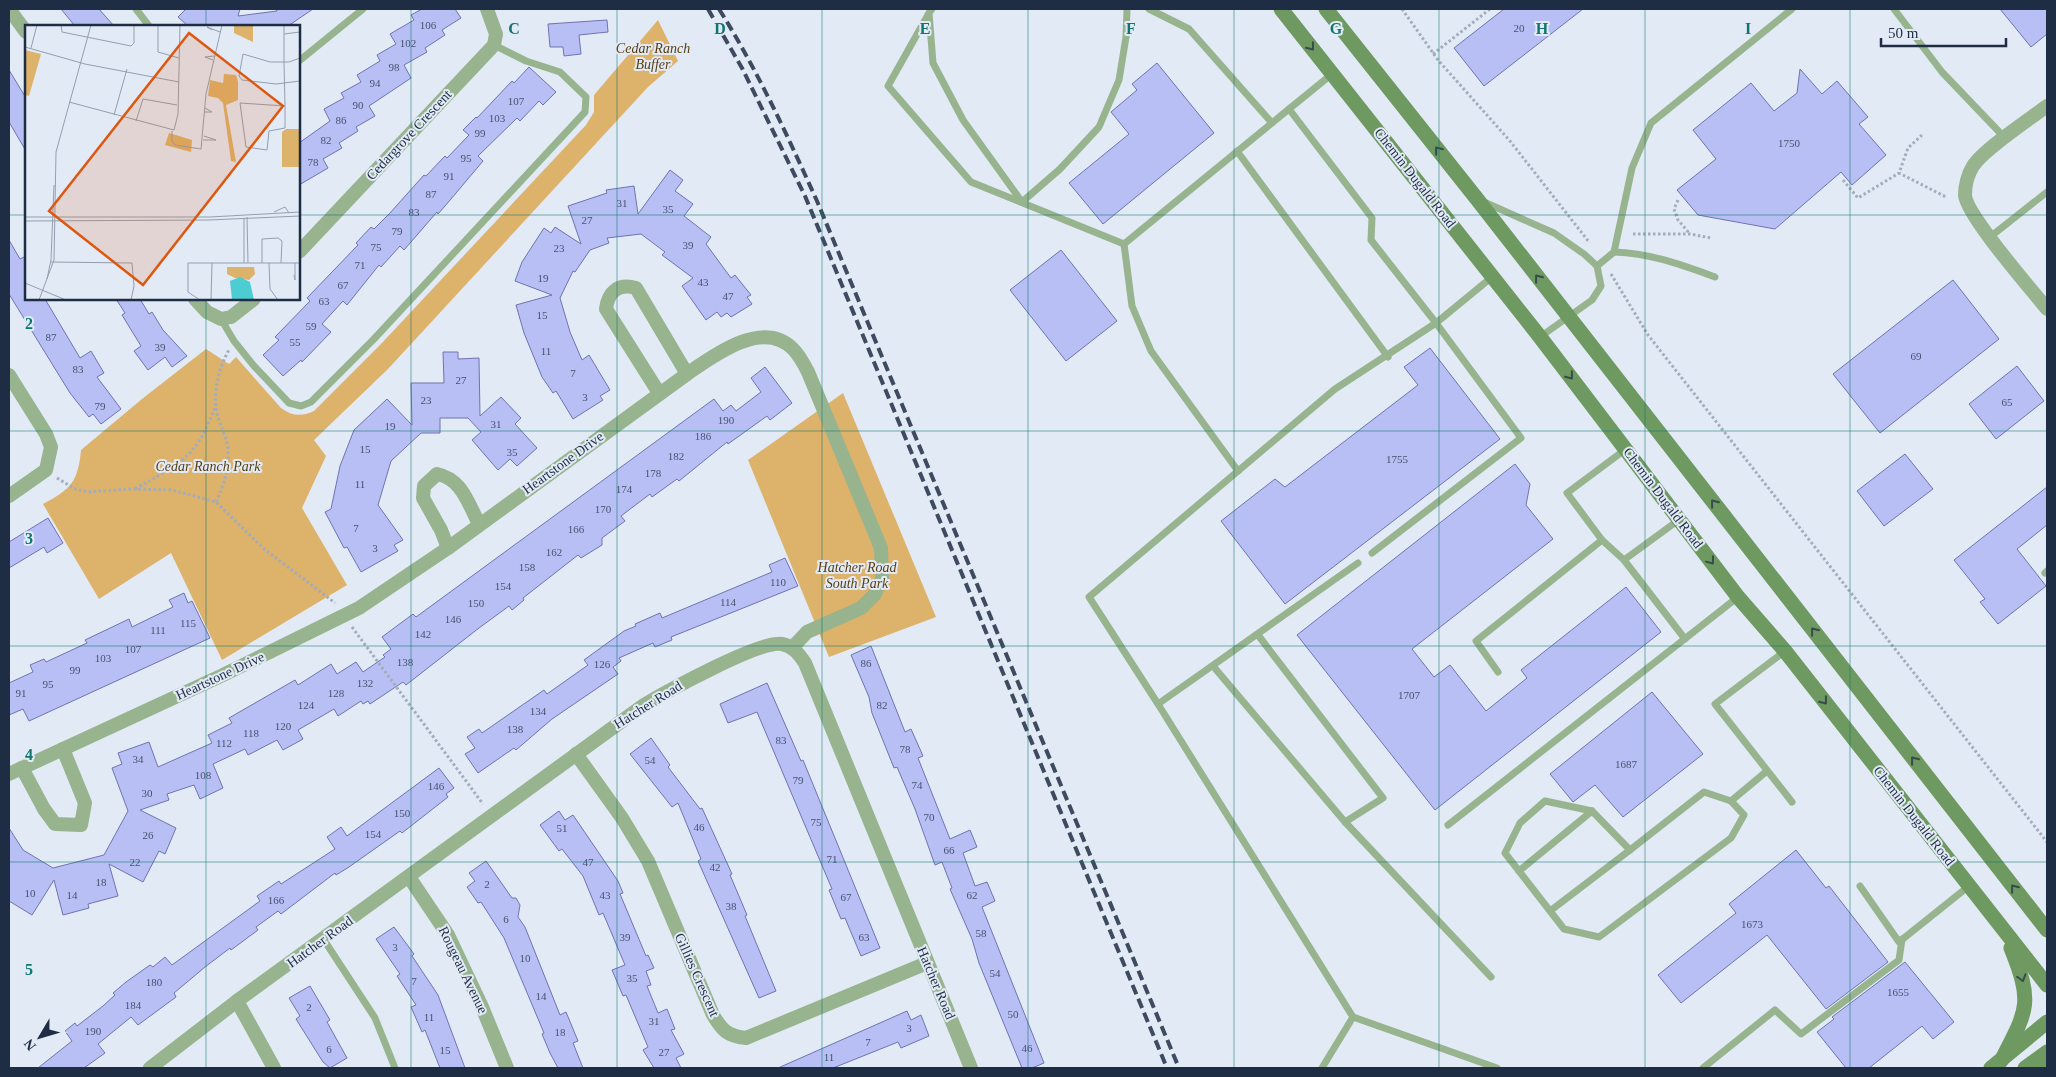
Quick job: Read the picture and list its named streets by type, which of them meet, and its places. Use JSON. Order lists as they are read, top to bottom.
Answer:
{
  "streets": {
    "main road": ["Chemin Dugald Road"],
    "street": [
      "Cedargrove Crescent",
      "Heartstone Drive",
      "Hatcher Road",
      "Rougeau Avenue",
      "Gillies Crescent"
    ]
  },
  "crossings": [
    ["Heartstone Drive", "Hatcher Road"],
    ["Hatcher Road", "Rougeau Avenue"],
    ["Hatcher Road", "Gillies Crescent"]
  ],
  "parks": ["Cedar Ranch Buffer", "Cedar Ranch Park", "Hatcher Road South Park"],
  "house_numbers": [
    "106",
    "20",
    "102",
    "98",
    "94",
    "107",
    "90",
    "103",
    "86",
    "99",
    "82",
    "1750",
    "95",
    "78",
    "91",
    "87",
    "31",
    "35",
    "83",
    "27",
    "79",
    "39",
    "75",
    "23",
    "71",
    "19",
    "43",
    "67",
    "47",
    "63",
    "15",
    "59",
    "87",
    "55",
    "39",
    "11",
    "69",
    "83",
    "7",
    "27",
    "3",
    "23",
    "65",
    "79",
    "190",
    "31",
    "19",
    "186",
    "15",
    "35",
    "182",
    "1755",
    "178",
    "11",
    "174",
    "170",
    "7",
    "166",
    "3",
    "162",
    "158",
    "110",
    "154",
    "114",
    "150",
    "146",
    "115",
    "111",
    "142",
    "107",
    "103",
    "138",
    "86",
    "126",
    "99",
    "132",
    "95",
    "91",
    "128",
    "1707",
    "124",
    "82",
    "134",
    "120",
    "138",
    "118",
    "83",
    "112",
    "78",
    "34",
    "54",
    "1687",
    "108",
    "79",
    "74",
    "146",
    "30",
    "150",
    "70",
    "75",
    "46",
    "51",
    "154",
    "26",
    "66",
    "71",
    "22",
    "47",
    "42",
    "18",
    "2",
    "10",
    "14",
    "43",
    "62",
    "67",
    "166",
    "38",
    "6",
    "1673",
    "58",
    "39",
    "63",
    "3",
    "10",
    "54",
    "35",
    "7",
    "180",
    "1655",
    "14",
    "184",
    "2",
    "50",
    "11",
    "31",
    "3",
    "190",
    "18",
    "7",
    "46",
    "6",
    "15",
    "27",
    "11"
  ],
  "scale_bar": "50 m",
  "north": "bottom left",
  "grid": {
    "columns": [
      "C",
      "D",
      "E",
      "F",
      "G",
      "H",
      "I"
    ],
    "rows": [
      "2",
      "3",
      "4",
      "5"
    ]
  }
}
